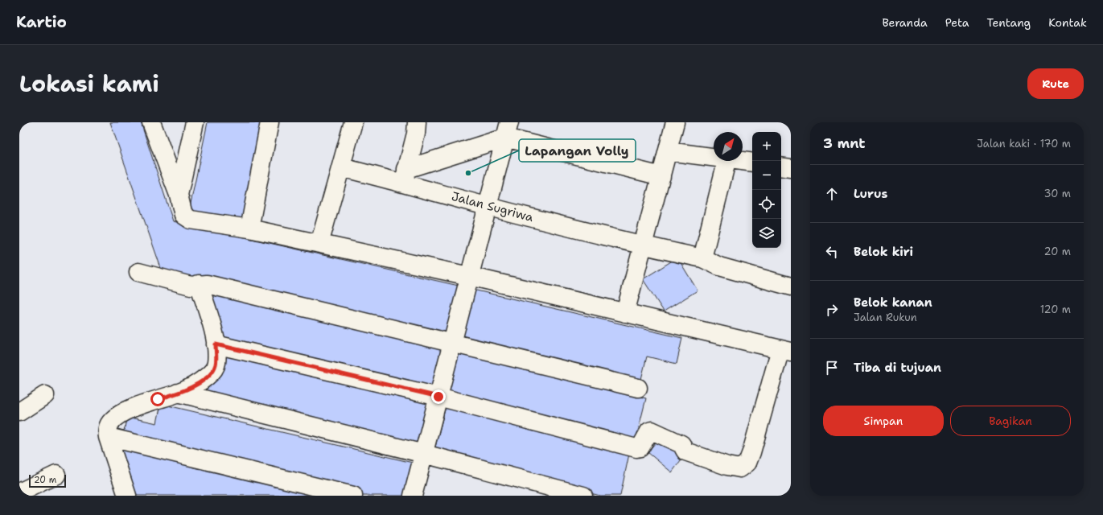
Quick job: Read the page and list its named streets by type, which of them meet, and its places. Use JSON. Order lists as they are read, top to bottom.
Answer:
{
  "streets": {
    "street": ["Jalan Sugriwa"]
  },
  "places": ["Lapangan Volly"],
  "scale_bar": "20 m",
  "north": "top right",
  "page": {
    "header": "Kartio",
    "nav": [
      "Beranda",
      "Peta",
      "Tentang",
      "Kontak"
    ],
    "title": "Lokasi kami",
    "buttons": [
      "Rute",
      ["Simpan", "Bagikan"]
    ],
    "heading": ["3 mnt", "Jalan kaki · 170 m"],
    "map_buttons": ["+", "−"],
    "list": [
      ["Lurus", "30 m"],
      ["Belok kiri", "20 m"],
      ["Belok kanan", "Jalan Rukun", "120 m"],
      "Tiba di tujuan"
    ],
    "scale": "20 m"
  }
}
